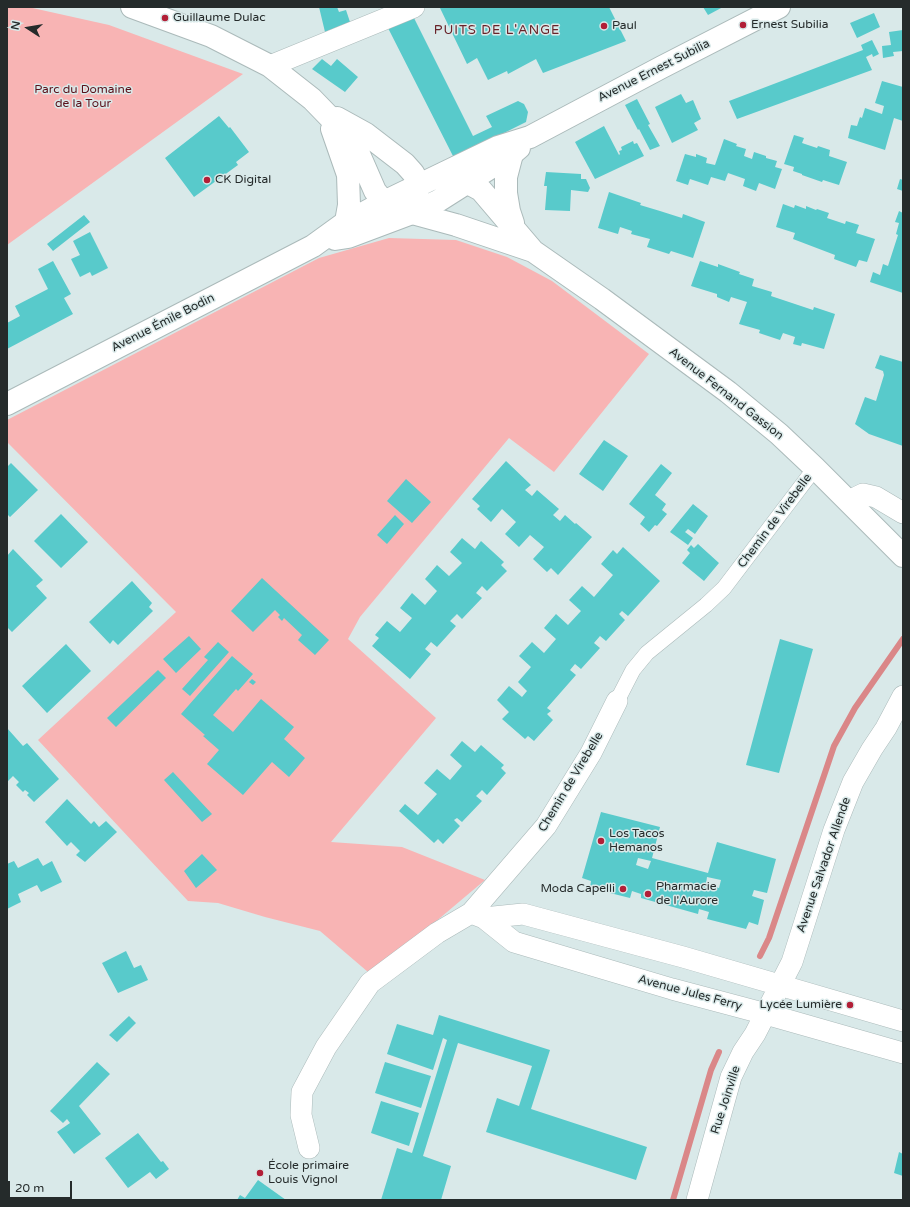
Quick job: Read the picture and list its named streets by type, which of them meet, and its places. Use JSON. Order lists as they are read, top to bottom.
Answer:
{
  "streets": {
    "main road": ["Avenue Ernest Subilia", "Avenue Émile Bodin", "Avenue Fernand Gassion"],
    "street": [
      "Chemin de Virebelle",
      "Avenue Salvador Allende",
      "Avenue Jules Ferry",
      "Rue Joinville"
    ]
  },
  "crossings": [
    ["Avenue Ernest Subilia", "Avenue Émile Bodin"],
    ["Avenue Ernest Subilia", "Avenue Fernand Gassion"],
    ["Avenue Émile Bodin", "Avenue Fernand Gassion"],
    ["Avenue Fernand Gassion", "Chemin de Virebelle"],
    ["Chemin de Virebelle", "Avenue Jules Ferry"],
    ["Avenue Salvador Allende", "Rue Joinville"],
    ["Avenue Jules Ferry", "Rue Joinville"]
  ],
  "districts": ["PUITS DE L'ANGE"],
  "parks": ["Parc du Domaine de la Tour"],
  "places": [
    "Guillaume Dulac",
    "Ernest Subilia",
    "Paul",
    "CK Digital",
    "Los Tacos Hemanos",
    "Moda Capelli",
    "Pharmacie de l'Aurore",
    "Lycée Lumière",
    "École primaire Louis Vignol"
  ],
  "scale_bar": "20 m",
  "north": "left"
}
